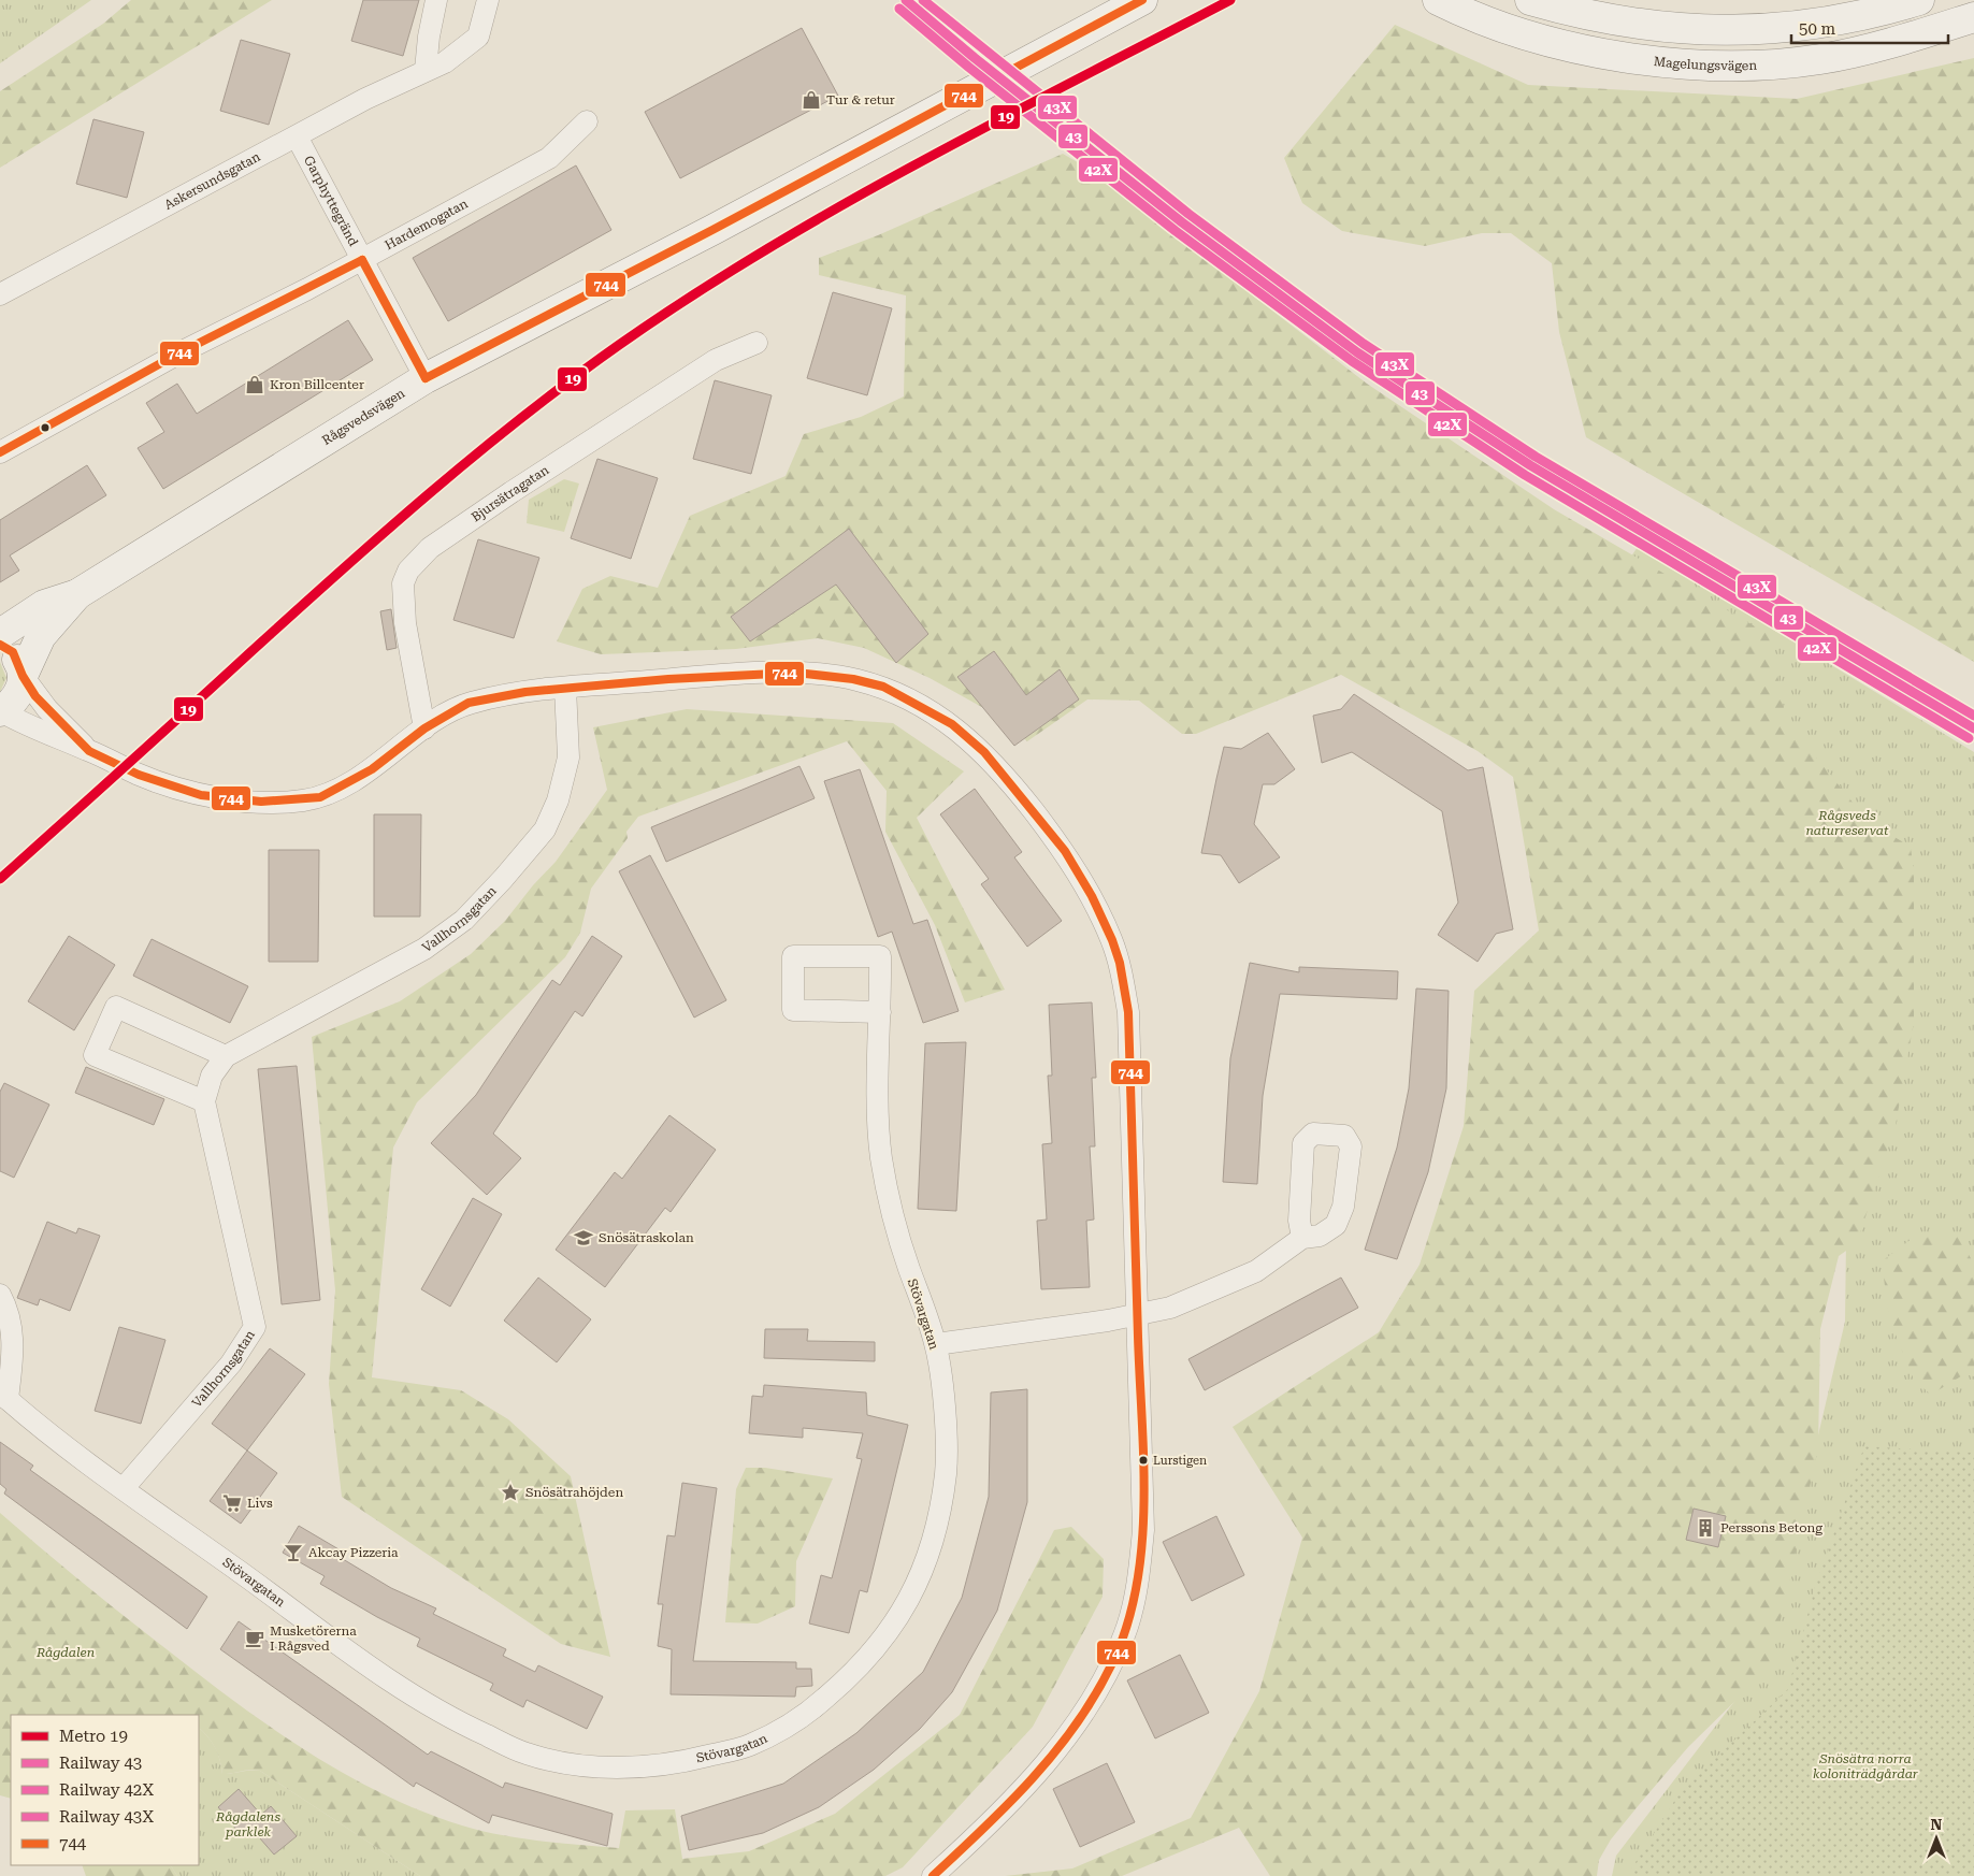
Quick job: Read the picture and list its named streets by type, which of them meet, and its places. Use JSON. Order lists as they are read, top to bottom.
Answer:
{
  "streets": {
    "street": [
      "Magelungsvägen",
      "Askersundsgatan",
      "Garphyttegränd",
      "Hardemogatan",
      "Rågsvedsvägen",
      "Bjursätragatan",
      "Vallhornsgatan",
      "Stövargatan"
    ]
  },
  "crossings": [
    ["Askersundsgatan", "Garphyttegränd"],
    ["Garphyttegränd", "Hardemogatan"],
    ["Garphyttegränd", "Rågsvedsvägen"],
    ["Vallhornsgatan", "Stövargatan"]
  ],
  "parks": [
    "Rågsveds naturreservat",
    "Rågdalen",
    "Snösätra norra koloniträdgårdar",
    "Rågdalens parklek"
  ],
  "places": {
    "shop": ["Tur & retur", "Kron Billcenter"],
    "school or university": ["Snösätraskolan"],
    "other": ["Lurstigen"],
    "place": ["Snösätrahöjden"],
    "supermarket": ["Livs"],
    "building": ["Perssons Betong"],
    "bar": ["Akcay Pizzeria"],
    "cafe": ["Musketörerna I Rågsved"]
  },
  "lines": [
    "metro line 19",
    "rail line 43",
    "rail line 43X",
    "transit line 744",
    "rail line 42X"
  ],
  "legend": [
    "Metro 19",
    "Railway 43",
    "Railway 42X",
    "Railway 43X",
    "744"
  ],
  "scale_bar": "50 m",
  "north": "top"
}
